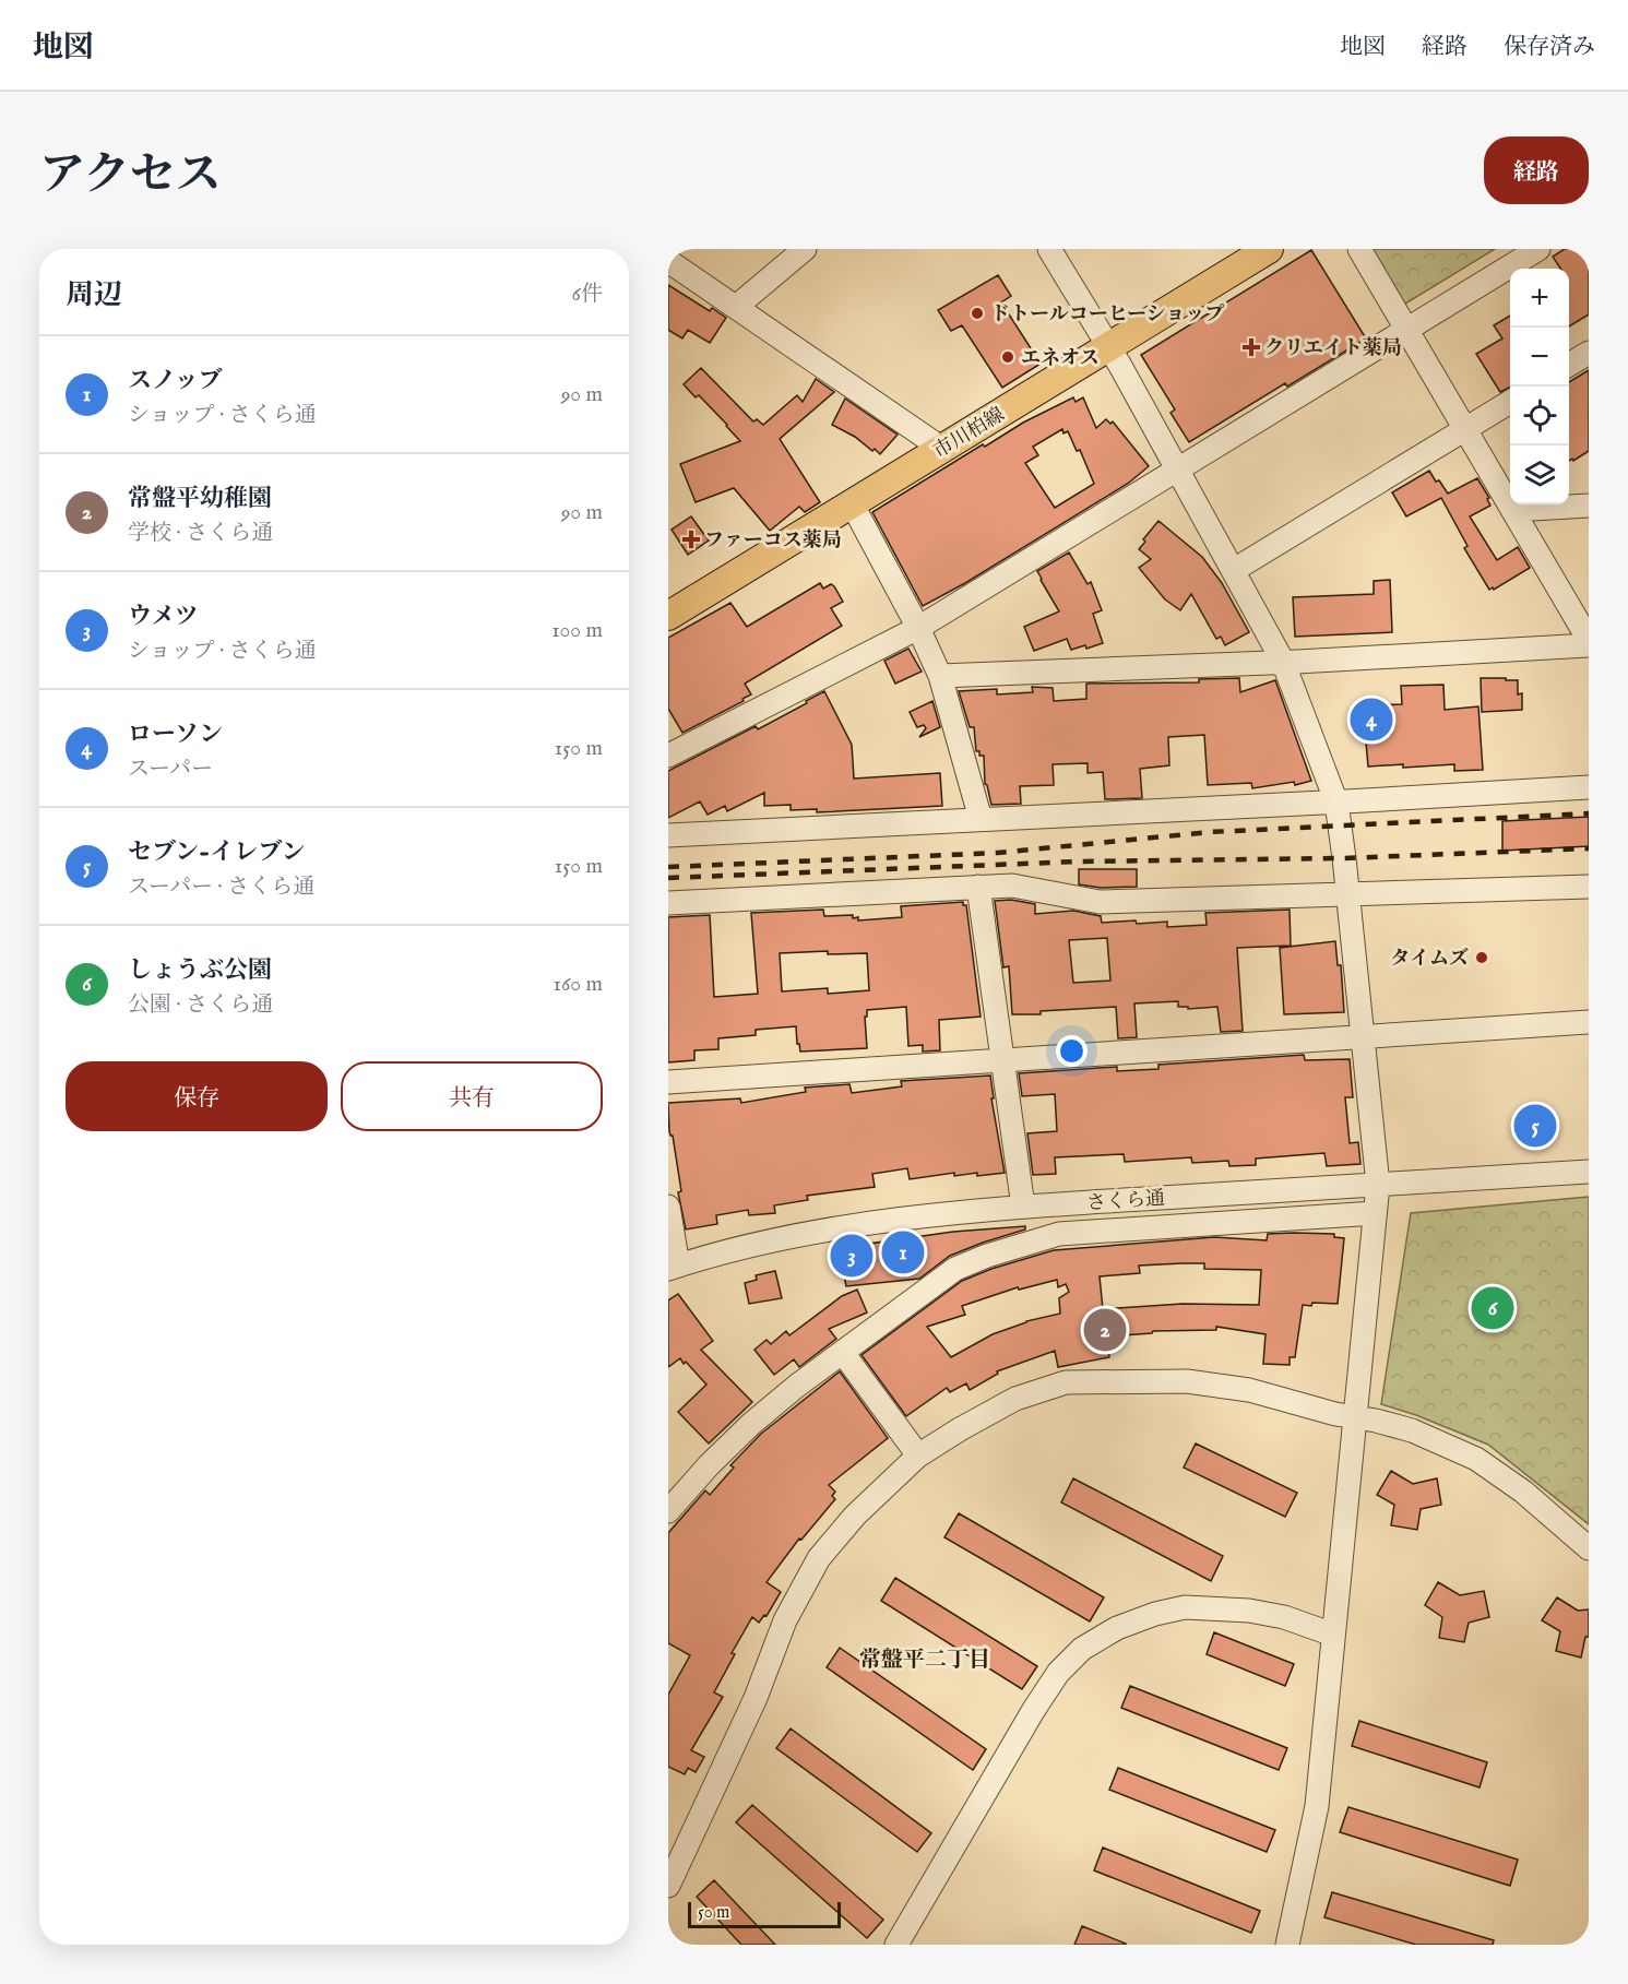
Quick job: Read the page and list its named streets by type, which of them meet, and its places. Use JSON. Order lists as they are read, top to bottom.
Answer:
{
  "streets": {
    "main road": ["市川柏線"],
    "street": ["さくら通"]
  },
  "districts": ["常盤平二丁目"],
  "places": {
    "other": ["ドトールコーヒーショップ", "エネオス", "タイムズ"],
    "health": ["クリエイト薬局", "ファーコス薬局"]
  },
  "scale_bar": "50 m",
  "page": {
    "header": "地図",
    "nav": ["地図", "経路", "保存済み"],
    "title": "アクセス",
    "buttons": [
      "経路",
      ["保存", "共有"]
    ],
    "heading": ["周辺", "6件"],
    "map_buttons": ["+", "−"],
    "list": [
      {
        "mark": "1",
        "name": "スノッブ",
        "note": "ショップ · さくら通",
        "value": "90 m"
      },
      {
        "mark": "2",
        "name": "常盤平幼稚園",
        "note": "学校 · さくら通",
        "value": "90 m"
      },
      {
        "mark": "3",
        "name": "ウメツ",
        "note": "ショップ · さくら通",
        "value": "100 m"
      },
      {
        "mark": "4",
        "name": "ローソン",
        "note": "スーパー",
        "value": "150 m"
      },
      {
        "mark": "5",
        "name": "セブン-イレブン",
        "note": "スーパー · さくら通",
        "value": "150 m"
      },
      {
        "mark": "6",
        "name": "しょうぶ公園",
        "note": "公園 · さくら通",
        "value": "160 m"
      }
    ],
    "pins": [
      "4",
      "5",
      "1",
      "3",
      "6",
      "2"
    ],
    "scale": "50 m"
  }
}
